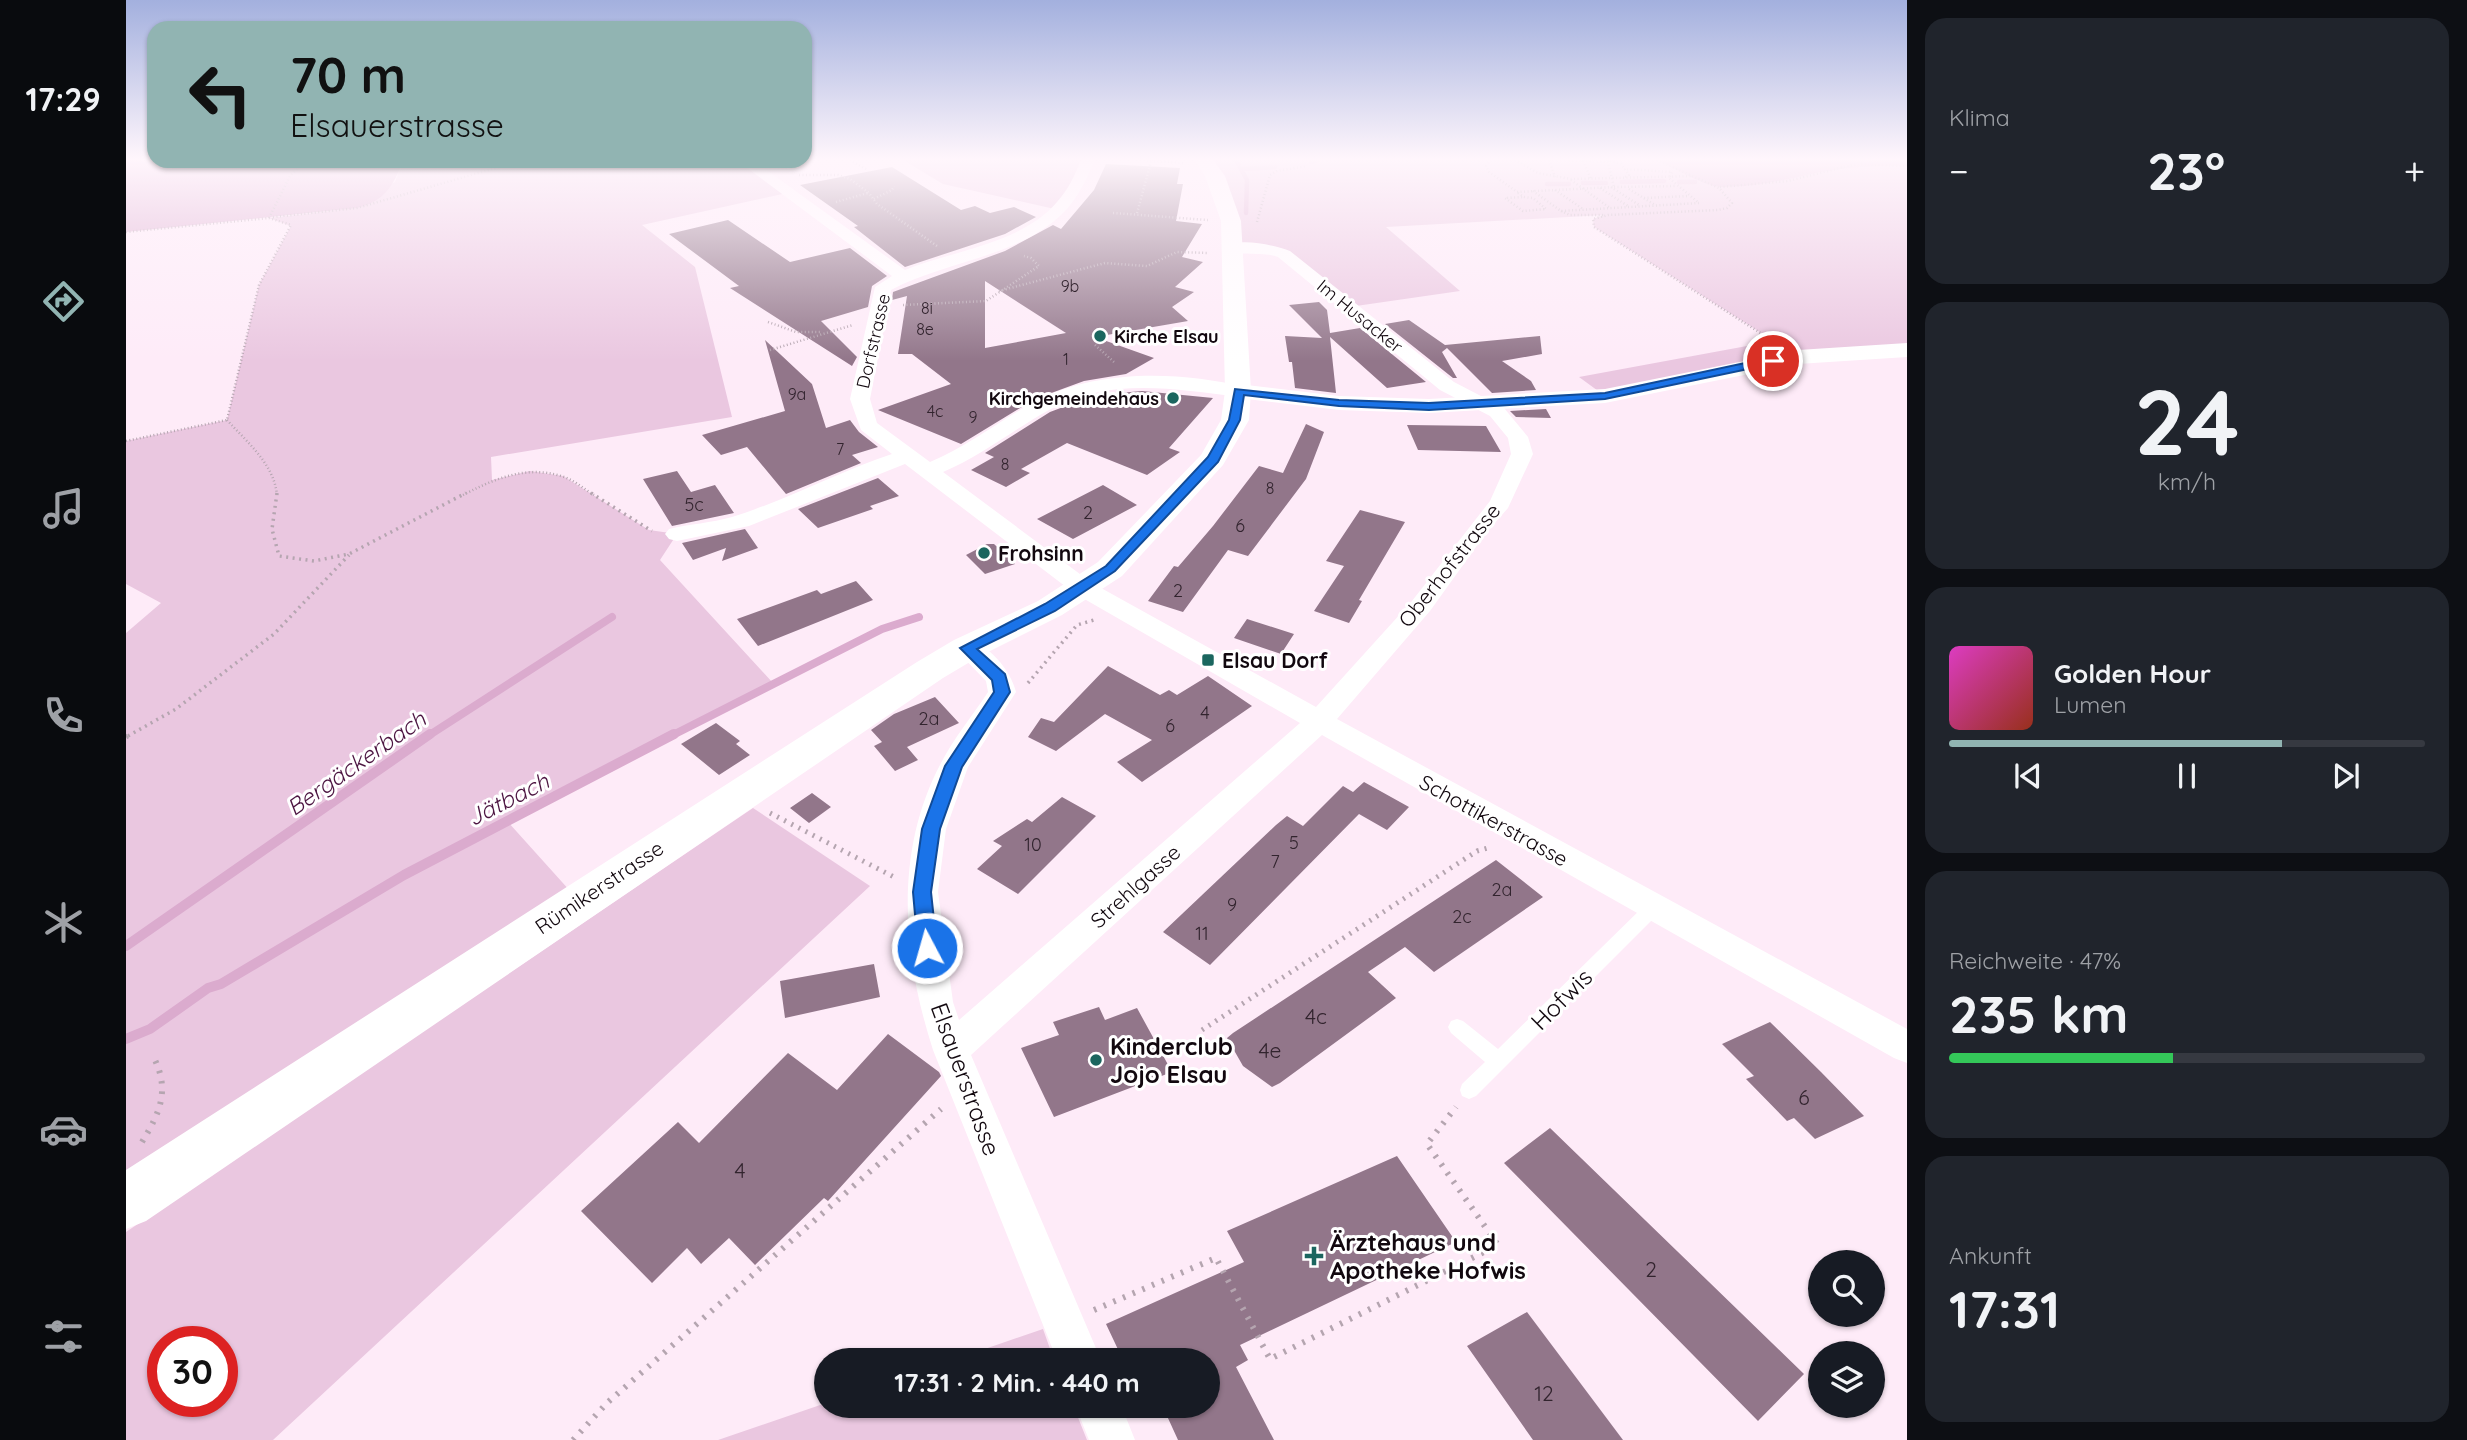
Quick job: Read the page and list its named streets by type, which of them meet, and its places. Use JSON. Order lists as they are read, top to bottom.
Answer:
{
  "streets": {
    "main road": ["Rümikerstrasse"],
    "street": [
      "Im Husacker",
      "Dorfstrasse",
      "Oberhofstrasse",
      "Schottikerstrasse",
      "Strehlgasse",
      "Elsauerstrasse"
    ],
    "lane": ["Hofwis"]
  },
  "crossings": [
    ["Im Husacker", "Oberhofstrasse"],
    ["Im Husacker", "Rümikerstrasse"],
    ["Dorfstrasse", "Schottikerstrasse"],
    ["Dorfstrasse", "Rümikerstrasse"],
    ["Oberhofstrasse", "Schottikerstrasse"],
    ["Oberhofstrasse", "Strehlgasse"],
    ["Schottikerstrasse", "Strehlgasse"],
    ["Schottikerstrasse", "Rümikerstrasse"],
    ["Schottikerstrasse", "Hofwis"],
    ["Strehlgasse", "Elsauerstrasse"]
  ],
  "water": ["Bergäckerbach", "Jätbach"],
  "places": {
    "other": [
      "Kirche Elsau",
      "Kirchgemeindehaus",
      "Frohsinn",
      "Kinderclub Jojo Elsau"
    ],
    "transit": ["Elsau Dorf"],
    "health": ["Ärztehaus und Apotheke Hofwis"]
  },
  "house_numbers": [
    "9b",
    "8i",
    "8e",
    "1",
    "9a",
    "4c",
    "9",
    "7",
    "8",
    "8",
    "5c",
    "2",
    "6",
    "2",
    "4",
    "2a",
    "6",
    "5",
    "10",
    "7",
    "2a",
    "9",
    "2c",
    "11",
    "4c",
    "4e",
    "6",
    "4",
    "2",
    "12"
  ],
  "page": {
    "tabs": "17:29",
    "tile": [
      "Klima",
      ["24", "km/h"],
      ["Reichweite · 47%", "235 km"],
      ["Ankunft", "17:31"]
    ],
    "turn": ["70 m", "Elsauerstrasse"],
    "heat": ["−", "23°", "+"],
    "song": ["Golden Hour", "Lumen"],
    "limit": "30",
    "trip": "17:31 · 2 Min. · 440 m"
  }
}
